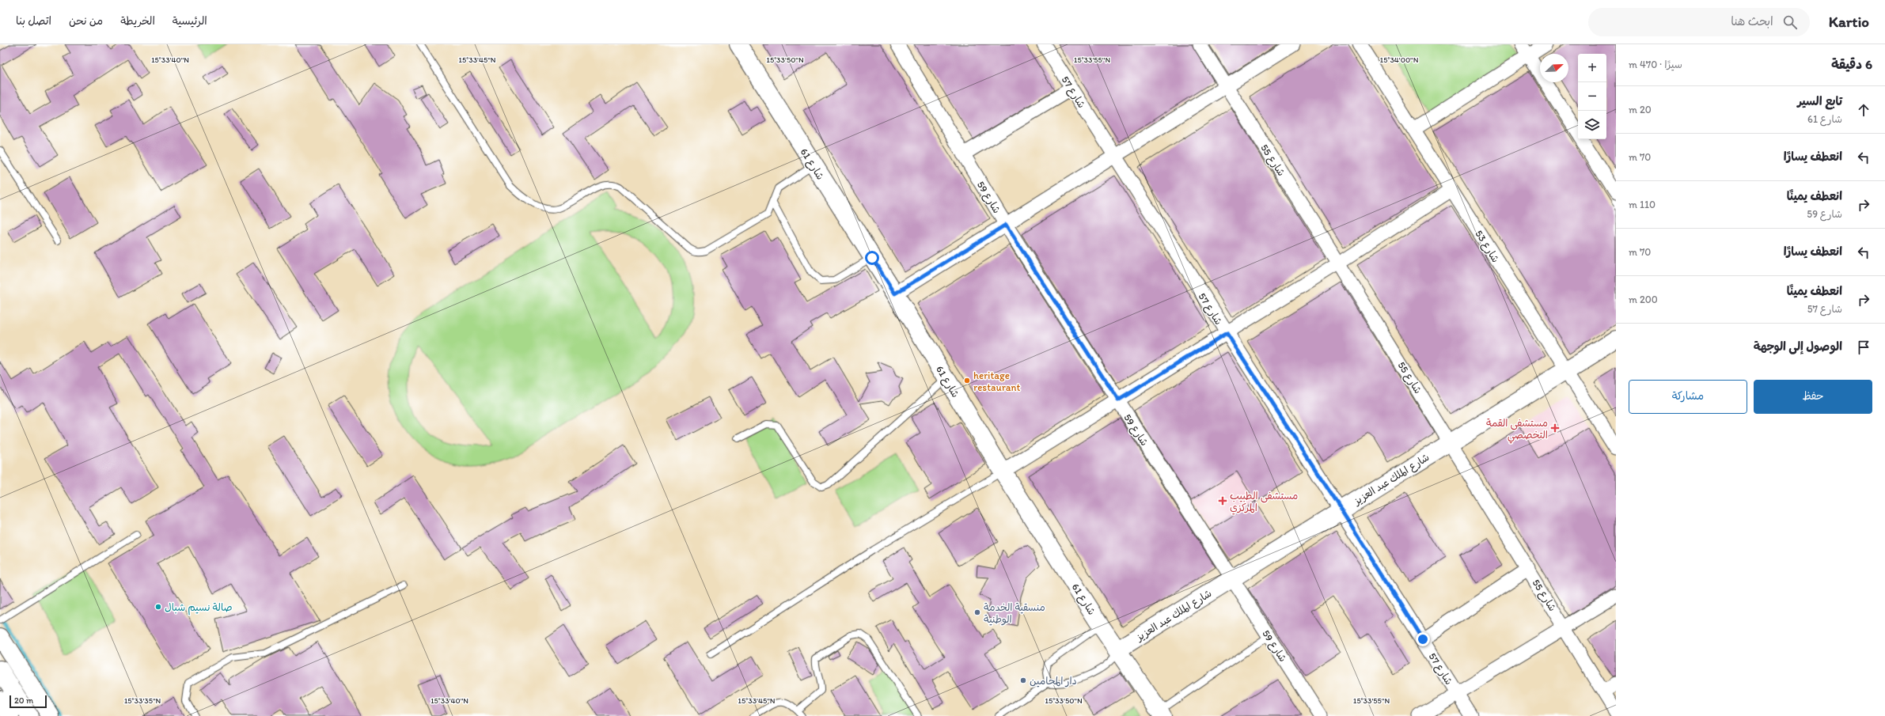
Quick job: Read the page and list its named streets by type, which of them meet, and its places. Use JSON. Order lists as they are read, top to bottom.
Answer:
{
  "streets": {
    "street": [
      "شارع 57",
      "شارع 55",
      "شارع 61",
      "شارع 59",
      "شارع 53",
      "شارع الملك عبد العزيز"
    ]
  },
  "crossings": [
    ["شارع 57", "شارع الملك عبد العزيز"],
    ["شارع 55", "شارع الملك عبد العزيز"],
    ["شارع 61", "شارع الملك عبد العزيز"],
    ["شارع 59", "شارع الملك عبد العزيز"],
    ["شارع 53", "شارع الملك عبد العزيز"]
  ],
  "places": {
    "other": [
      "heritage restaurant",
      "صالة نسيم شبال",
      "منسقية الخدمة الوطنية",
      "دار المحامين"
    ],
    "health": ["مستشفى القمة التخصصي", "مستشفى الطبيب المركزي"]
  },
  "scale_bar": "20 m",
  "north": "top right",
  "page": {
    "header": "Kartio",
    "search": "ابحث هنا",
    "nav": [
      "الرئيسية",
      "الخريطة",
      "من نحن",
      "اتصل بنا"
    ],
    "heading": ["6 دقيقة", "سيرًا · 470 m"],
    "map_buttons": ["+", "−"],
    "list": [
      ["تابع السير", "شارع 61", "20 m"],
      ["انعطف يسارًا", "70 m"],
      ["انعطف يمينًا", "شارع 59", "110 m"],
      ["انعطف يسارًا", "70 m"],
      ["انعطف يمينًا", "شارع 57", "200 m"],
      "الوصول إلى الوجهة"
    ],
    "buttons": ["حفظ", "مشاركة"],
    "scale": "20 m"
  },
  "coordinates": [
    "15°33'40\"N",
    "15°33'45\"N",
    "15°33'50\"N",
    "15°33'55\"N",
    "15°34'00\"N",
    "15°33'35\"N"
  ]
}
